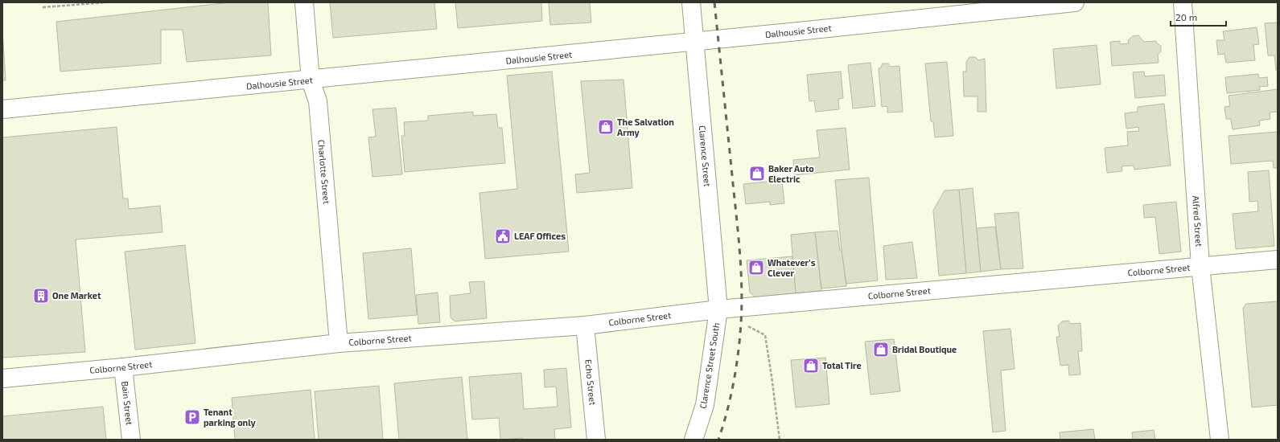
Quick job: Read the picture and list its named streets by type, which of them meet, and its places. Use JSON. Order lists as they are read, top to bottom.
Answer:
{
  "streets": {
    "main road": [
      "Dalhousie Street",
      "Clarence Street",
      "Charlotte Street",
      "Alfred Street",
      "Colborne Street",
      "Clarence Street South",
      "Echo Street",
      "Bain Street"
    ]
  },
  "crossings": [
    ["Dalhousie Street", "Clarence Street"],
    ["Dalhousie Street", "Charlotte Street"],
    ["Clarence Street", "Colborne Street"],
    ["Clarence Street", "Clarence Street South"],
    ["Charlotte Street", "Colborne Street"],
    ["Alfred Street", "Colborne Street"],
    ["Colborne Street", "Clarence Street South"],
    ["Colborne Street", "Echo Street"],
    ["Colborne Street", "Bain Street"]
  ],
  "places": {
    "shop": [
      "The Salvation Army",
      "Baker Auto Electric",
      "Whatever's Clever",
      "Bridal Boutique",
      "Total Tire"
    ],
    "public building": ["LEAF Offices"],
    "building": ["One Market"],
    "parking": ["Tenant parking only"]
  },
  "scale_bar": "20 m"
}
